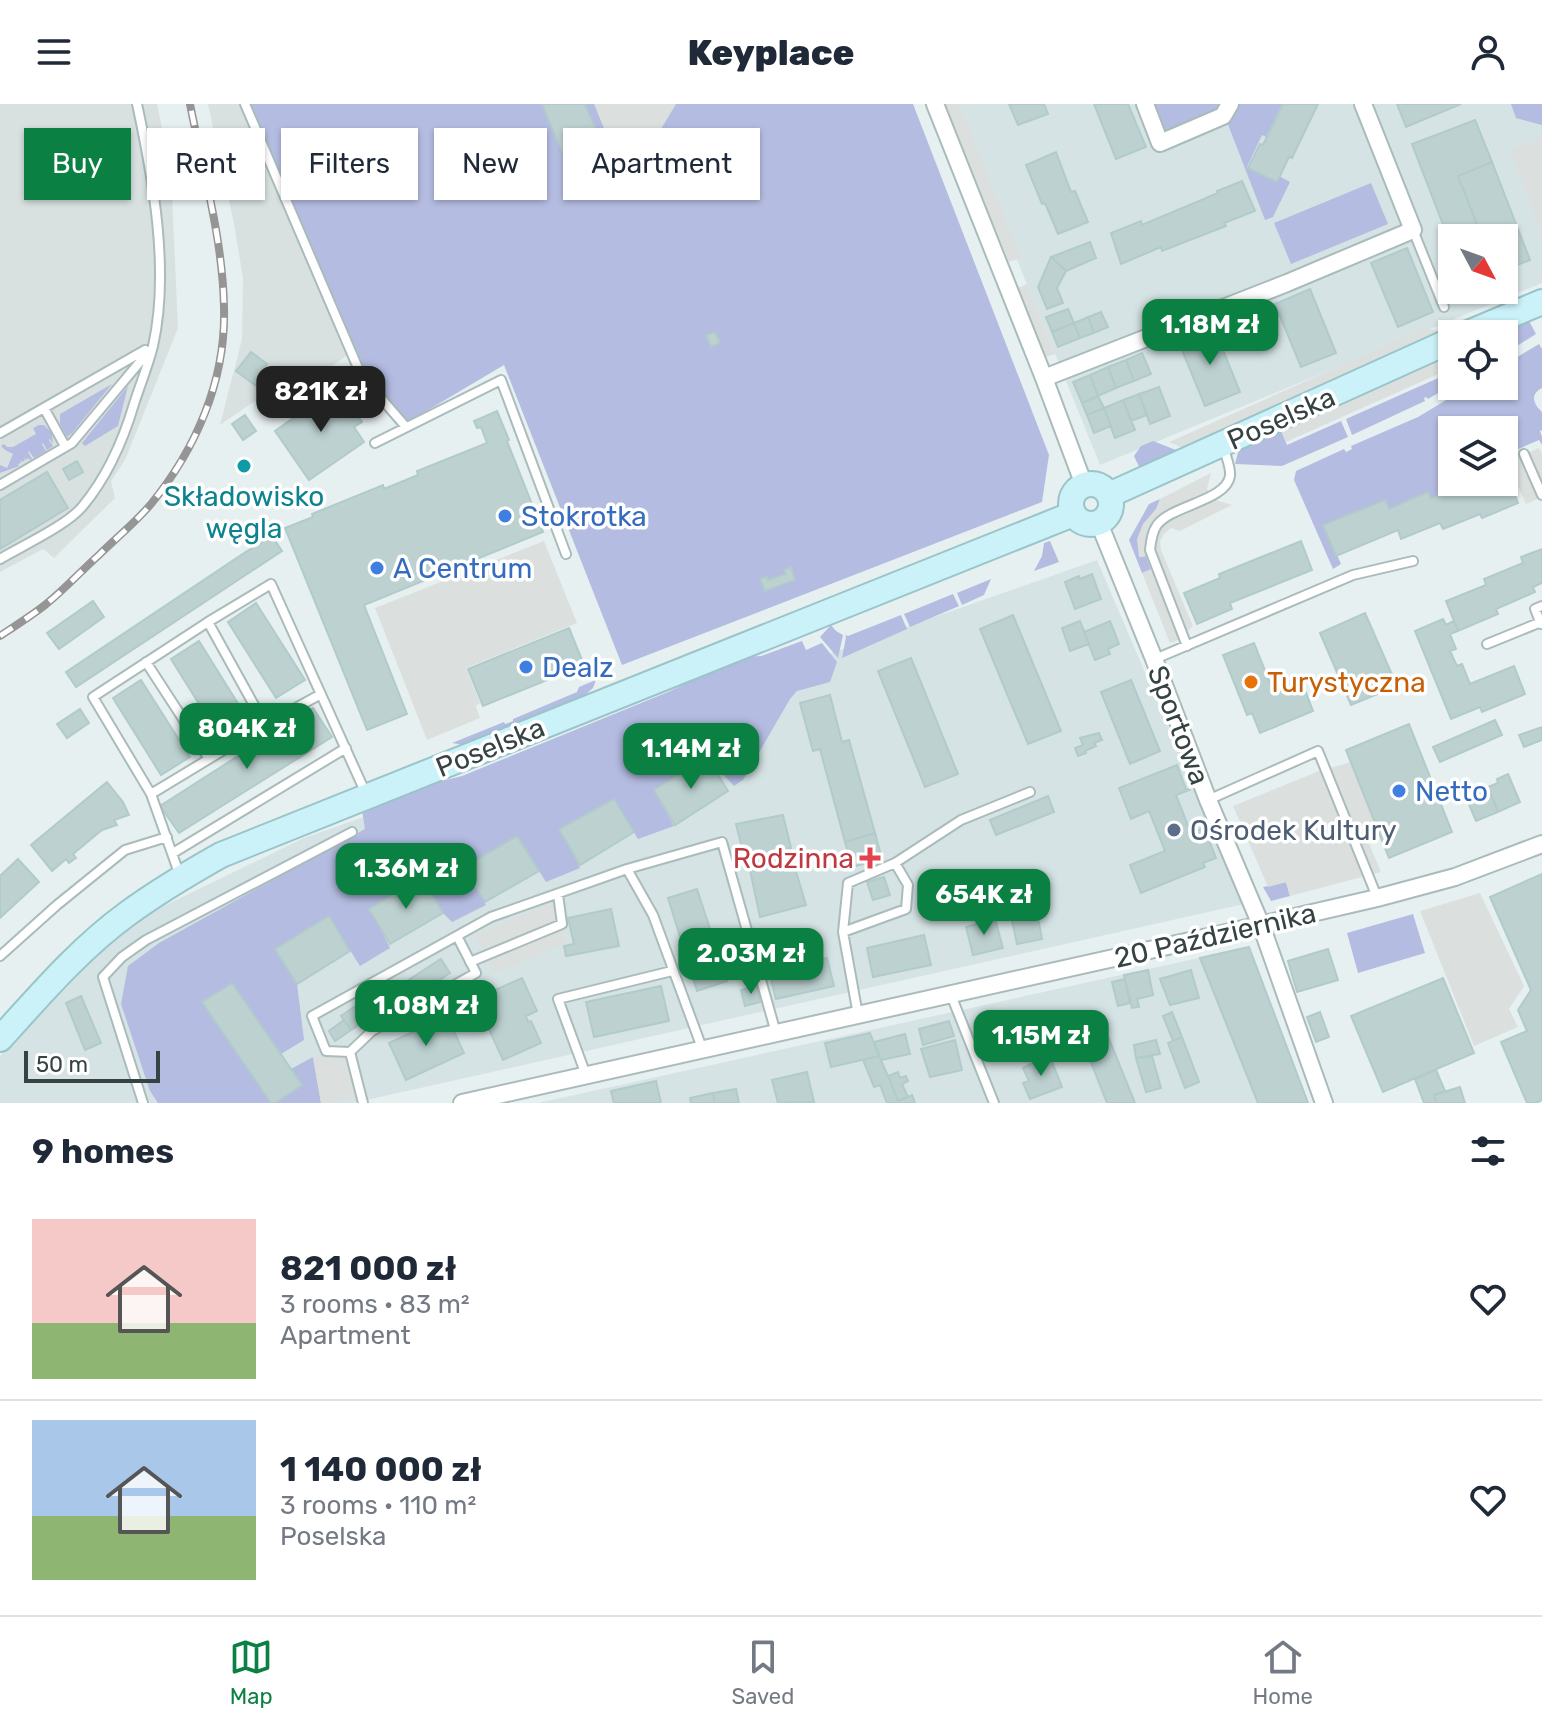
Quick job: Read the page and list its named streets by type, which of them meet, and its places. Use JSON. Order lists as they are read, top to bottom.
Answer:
{
  "streets": {
    "street": ["Poselska", "Sportowa", "20 Października"]
  },
  "crossings": [
    ["Poselska", "Sportowa"],
    ["Sportowa", "20 Października"]
  ],
  "places": {
    "other": [
      "Składowisko węgla",
      "Stokrotka",
      "A Centrum",
      "Dealz",
      "Turystyczna",
      "Netto",
      "Ośrodek Kultury"
    ],
    "health": ["Rodzinna"]
  },
  "scale_bar": "50 m",
  "north": "bottom right",
  "page": {
    "header": "Keyplace",
    "chip": [
      "Buy",
      "Rent",
      "Filters",
      "New",
      "Apartment"
    ],
    "price": [
      "1.18M zł",
      "821K zł",
      "804K zł",
      "1.14M zł",
      "1.36M zł",
      "654K zł",
      "2.03M zł",
      "1.08M zł",
      "1.15M zł"
    ],
    "scale": "50 m",
    "heading": "9 homes",
    "list": [
      {
        "name": "821 000 zł",
        "note": "3 rooms · 83 m² · Apartment"
      },
      {
        "name": "1 140 000 zł",
        "note": "3 rooms · 110 m² · Poselska"
      }
    ],
    "tabs": ["Map", "Saved", "Home"]
  }
}
